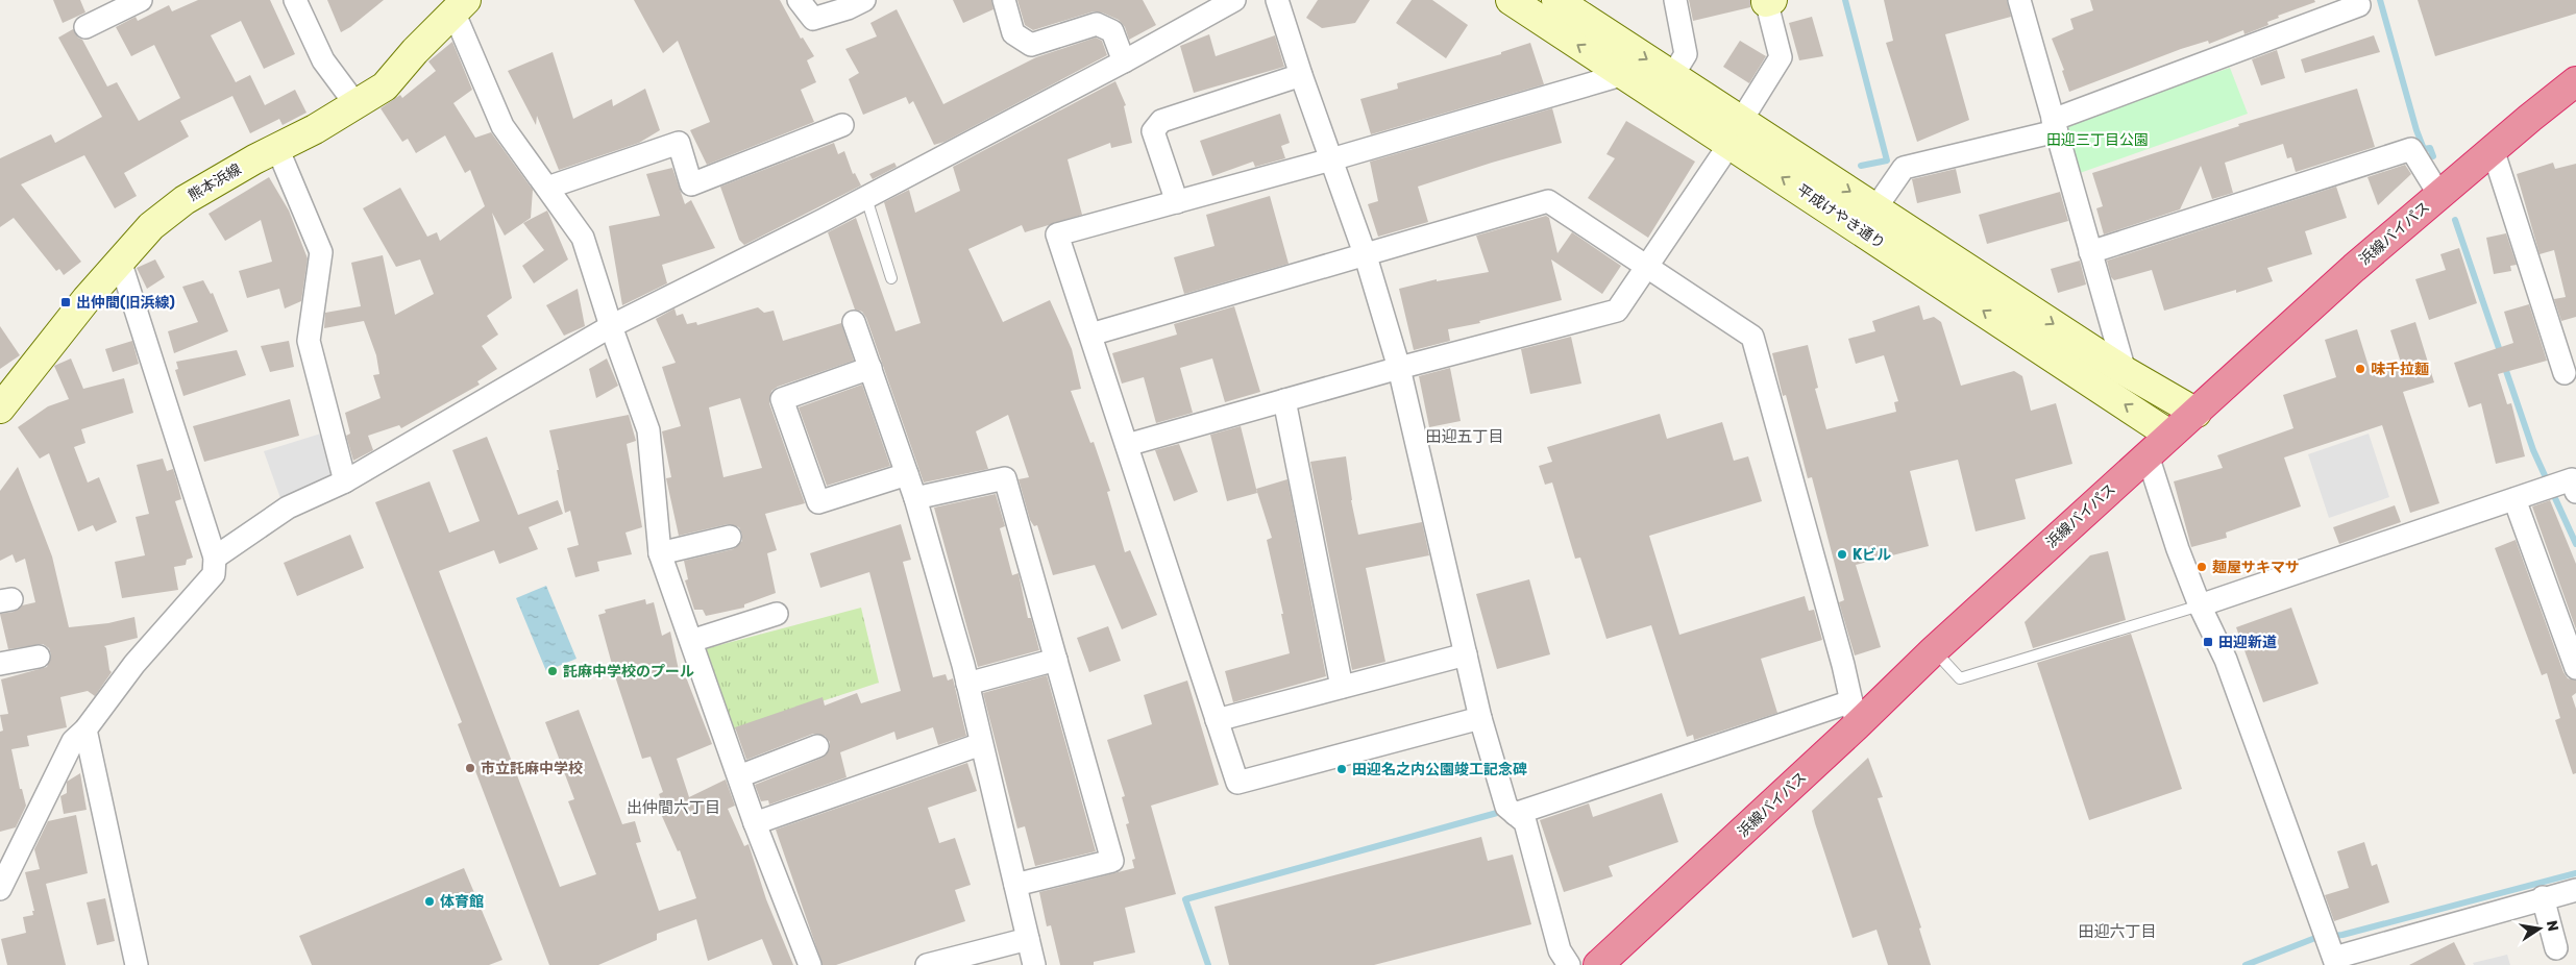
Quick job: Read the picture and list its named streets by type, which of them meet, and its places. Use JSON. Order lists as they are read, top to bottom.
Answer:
{
  "streets": {
    "highway": ["浜線バイパス"],
    "street": ["熊本浜線", "平成けやき通り"]
  },
  "crossings": [
    ["平成けやき通り", "浜線バイパス"]
  ],
  "districts": ["田迎五丁目", "出仲間六丁目", "田迎六丁目"],
  "parks": ["田迎三丁目公園"],
  "places": {
    "transit": ["出仲間(旧浜線)", "田迎新道"],
    "other": [
      "味千拉麵",
      "Kビル",
      "麺屋サキマサ",
      "託麻中学校のプール",
      "市立託麻中学校",
      "田迎名之内公園竣工記念碑",
      "体育館"
    ]
  },
  "north": "right"
}
